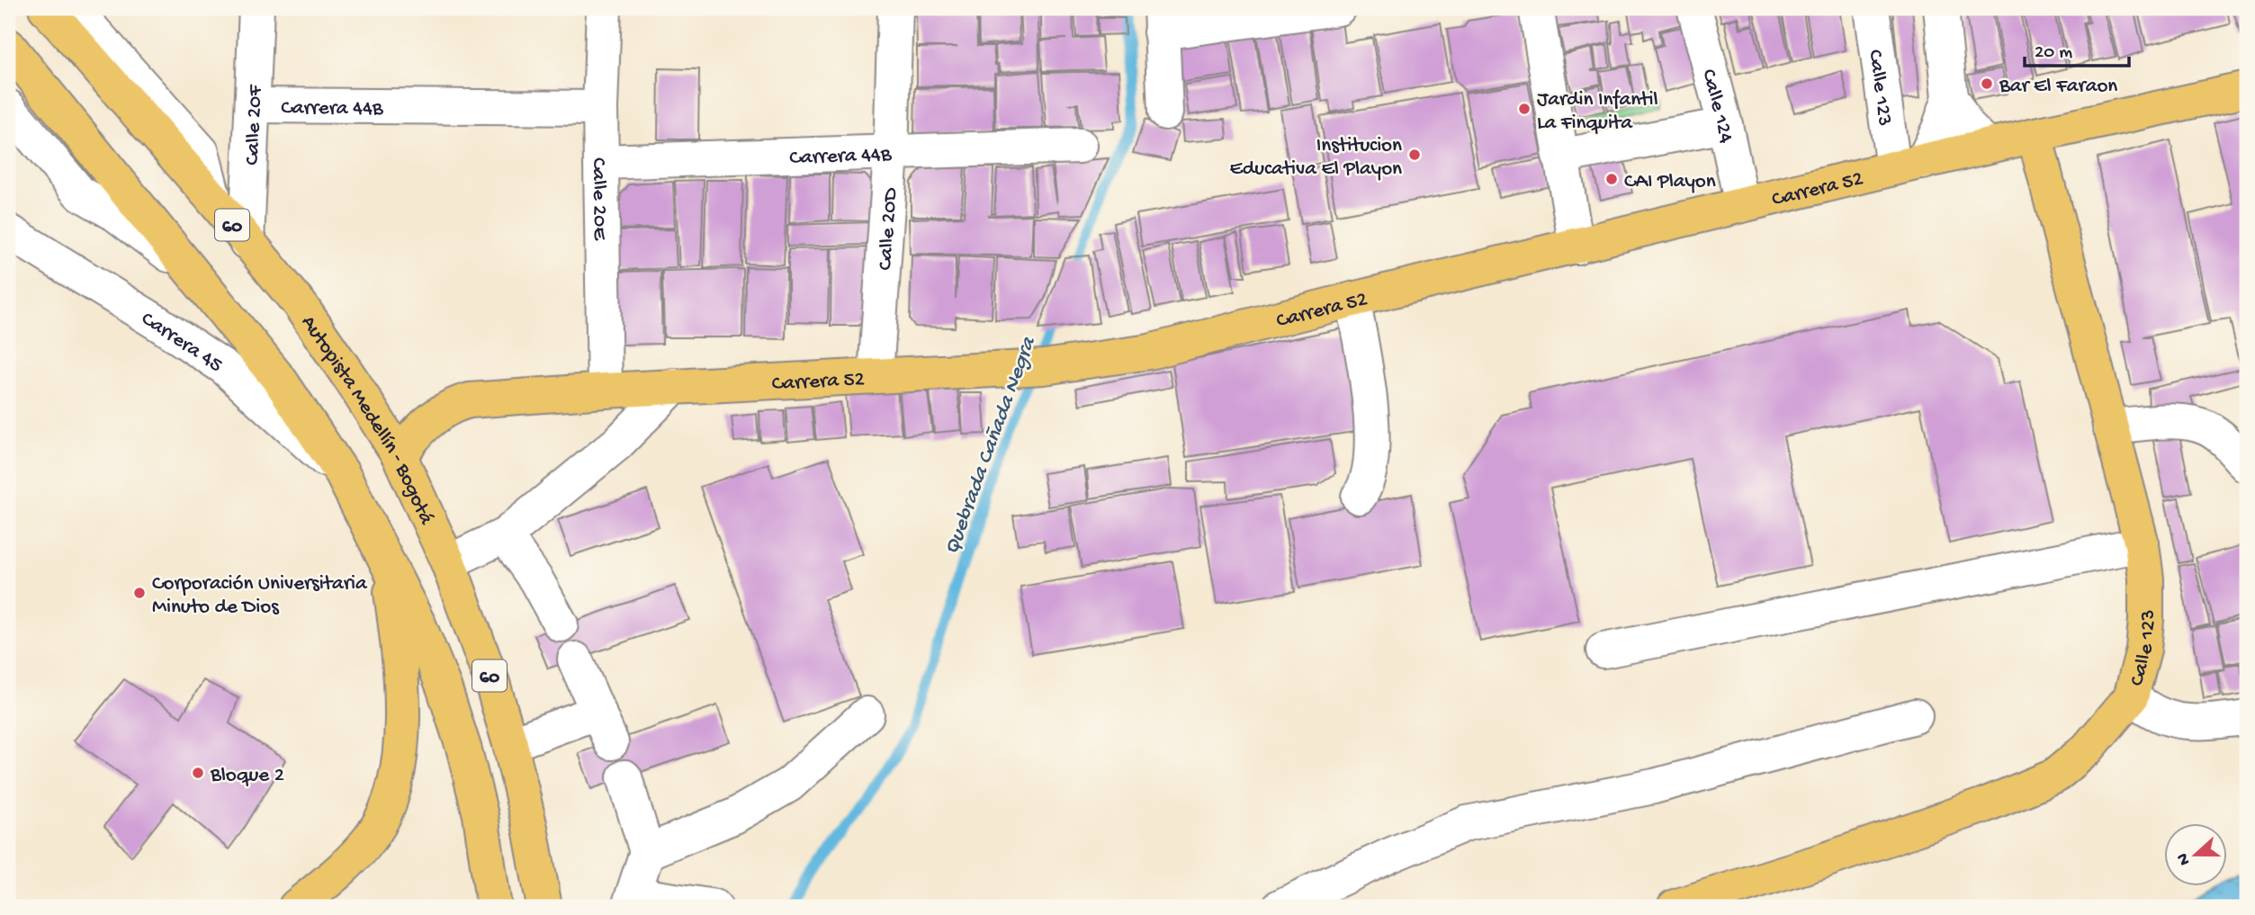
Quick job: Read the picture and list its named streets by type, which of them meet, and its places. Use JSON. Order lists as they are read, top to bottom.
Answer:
{
  "streets": {
    "main road": [
      "Calle 123",
      "Carrera 52",
      "60",
      "Autopista Medellín - Bogotá"
    ],
    "street": [
      "Carrera 44B",
      "Calle 124",
      "Calle 20F",
      "Calle 20E",
      "Calle 20D",
      "Carrera 45"
    ]
  },
  "crossings": [
    ["Calle 123", "Carrera 52"],
    ["Carrera 44B", "Calle 20F"],
    ["Carrera 44B", "Calle 20E"],
    ["Carrera 44B", "Calle 20D"],
    ["Calle 124", "Carrera 52"],
    ["Calle 20F", "Autopista Medellín - Bogotá"],
    ["Carrera 52", "Calle 20E"],
    ["Carrera 52", "Calle 20D"],
    ["Carrera 52", "Autopista Medellín - Bogotá"],
    ["60", "Carrera 45"]
  ],
  "water": ["Quebrada Cañada Negra"],
  "places": [
    "Bar El Faraon",
    "Jardin Infantil La Finquita",
    "Institucion Educativa El Playon",
    "CAI Playon",
    "Corporación Universitaria Minuto de Dios",
    "Bloque 2"
  ],
  "scale_bar": "20 m",
  "north": "left"
}
